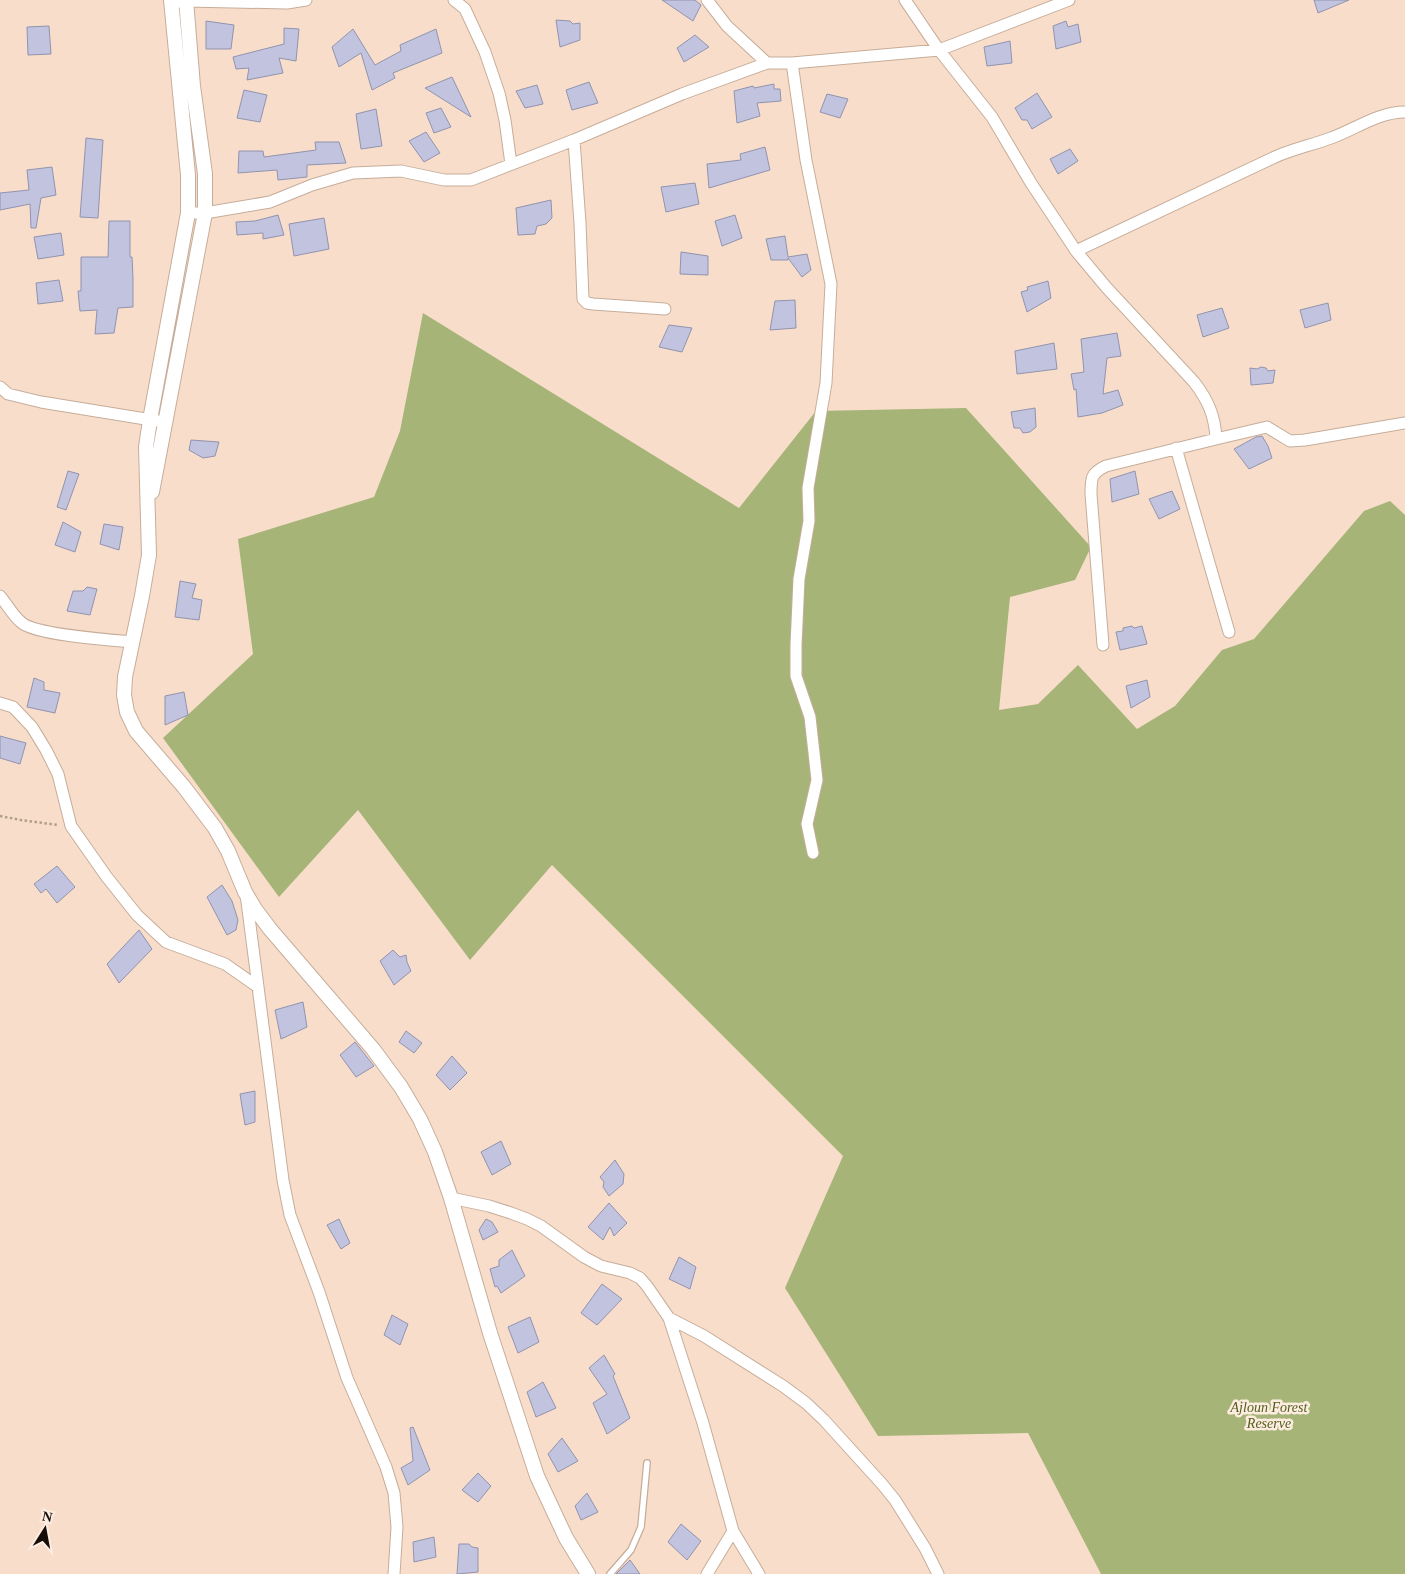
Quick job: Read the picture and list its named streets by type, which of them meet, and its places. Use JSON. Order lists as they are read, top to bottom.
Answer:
{
  "parks": ["Ajloun Forest Reserve"],
  "north": "top"
}
